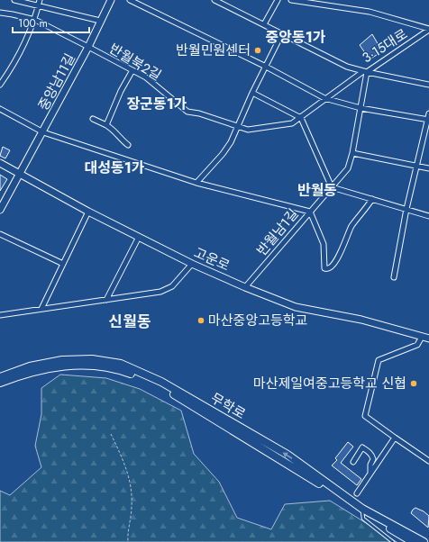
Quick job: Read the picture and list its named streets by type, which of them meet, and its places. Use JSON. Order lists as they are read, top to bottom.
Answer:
{
  "streets": {
    "main road": ["중앙남11길", "고운로", "무학로"],
    "street": ["3·15대로", "반월북2길", "반월남1길"]
  },
  "crossings": [
    ["3·15대로", "반월북2길"],
    ["3·15대로", "반월남1길"],
    ["반월북2길", "중앙남11길"],
    ["반월북2길", "반월남1길"],
    ["중앙남11길", "고운로"],
    ["반월남1길", "고운로"]
  ],
  "districts": [
    "중앙동1가",
    "장군동1가",
    "대성동1가",
    "반월동",
    "신월동"
  ],
  "places": ["반월민원센터", "마산중앙고등학교", "마산제일여중고등학교 신협"],
  "scale_bar": "100 m"
}
